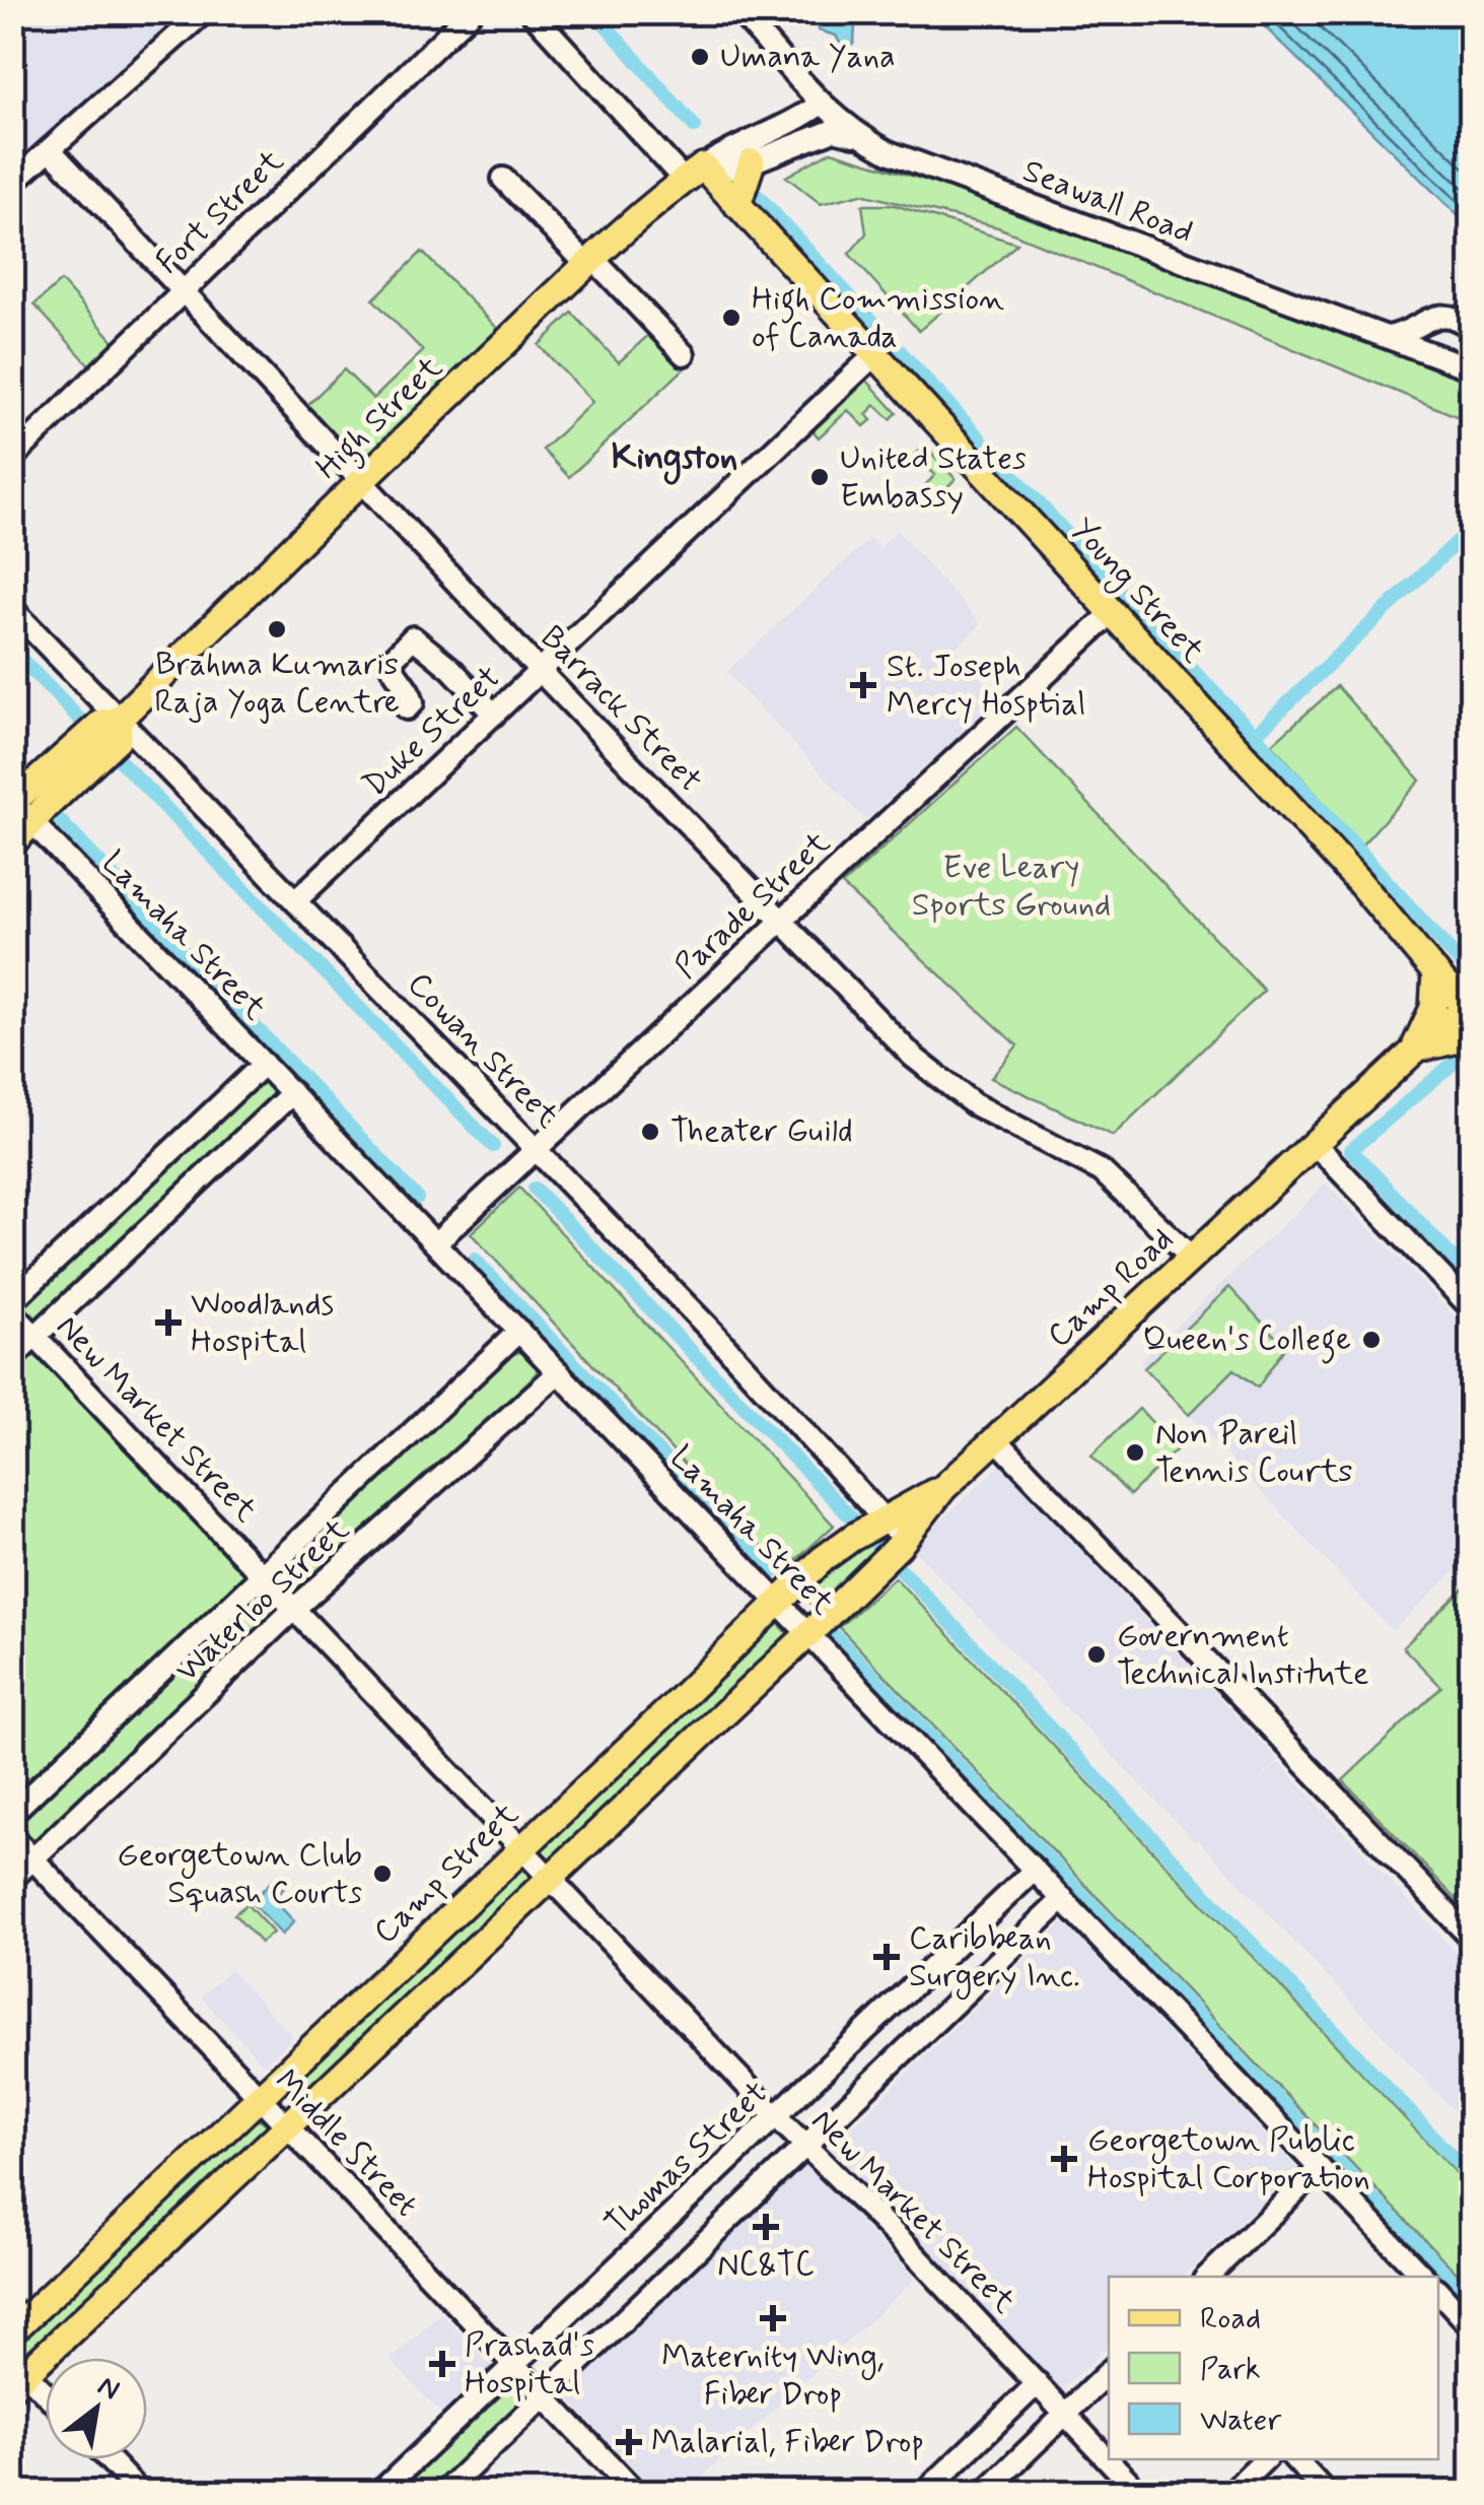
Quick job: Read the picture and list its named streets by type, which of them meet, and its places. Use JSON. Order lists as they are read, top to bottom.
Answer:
{
  "streets": {
    "main road": [
      "High Street",
      "Young Street",
      "Camp Road",
      "Camp Street"
    ],
    "street": [
      "Seawall Road",
      "Fort Street",
      "Barrack Street",
      "Duke Street",
      "Parade Street",
      "Lamaha Street",
      "Cowan Street",
      "New Market Street",
      "Waterloo Street",
      "Middle Street",
      "Thomas Street"
    ]
  },
  "crossings": [
    ["Seawall Road", "High Street"],
    ["Fort Street", "Barrack Street"],
    ["High Street", "Young Street"],
    ["High Street", "Barrack Street"],
    ["High Street", "Lamaha Street"],
    ["High Street", "Cowan Street"],
    ["Young Street", "Duke Street"],
    ["Young Street", "Parade Street"],
    ["Young Street", "Camp Road"],
    ["Barrack Street", "Duke Street"],
    ["Barrack Street", "Parade Street"],
    ["Barrack Street", "Camp Road"],
    ["Duke Street", "Cowan Street"],
    ["Parade Street", "Lamaha Street"],
    ["Parade Street", "Cowan Street"],
    ["Lamaha Street", "Camp Road"],
    ["Lamaha Street", "Waterloo Street"],
    ["Lamaha Street", "Camp Street"],
    ["Lamaha Street", "Thomas Street"],
    ["Cowan Street", "Camp Road"],
    ["Cowan Street", "Camp Street"],
    ["Camp Road", "Camp Street"],
    ["New Market Street", "Waterloo Street"],
    ["New Market Street", "Camp Street"],
    ["New Market Street", "Thomas Street"],
    ["Waterloo Street", "Middle Street"],
    ["Camp Street", "Middle Street"],
    ["Middle Street", "Thomas Street"]
  ],
  "districts": ["Kingston"],
  "parks": ["Eve Leary Sports Ground"],
  "places": {
    "other": [
      "Umana Yana",
      "High Commission of Canada",
      "United States Embassy",
      "Brahma Kumaris Raja Yoga Centre",
      "Theater Guild",
      "Queen's College",
      "Non Pareil Tennis Courts",
      "Government Technical Institute",
      "Georgetown Club Squash Courts"
    ],
    "health": [
      "St. Joseph Mercy Hosptial",
      "Woodlands Hospital",
      "Caribbean Surgery Inc.",
      "Georgetown Public Hospital Corporation",
      "NC&TC",
      "Maternity Wing, Fiber Drop",
      "Prashad's Hospital",
      "Malarial, Fiber Drop"
    ]
  },
  "legend": ["Road", "Park", "Water"],
  "north": "top right"
}
